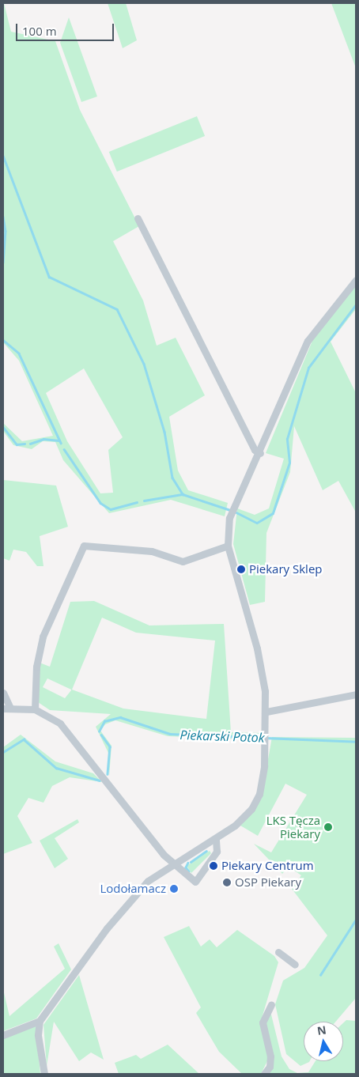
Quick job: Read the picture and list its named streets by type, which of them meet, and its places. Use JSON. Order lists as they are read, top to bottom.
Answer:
{
  "water": ["Piekarski Potok"],
  "places": [
    "Piekary Sklep",
    "LKS Tęcza Piekary",
    "Piekary Centrum",
    "OSP Piekary",
    "Lodołamacz"
  ],
  "scale_bar": "100 m",
  "north": "top"
}
